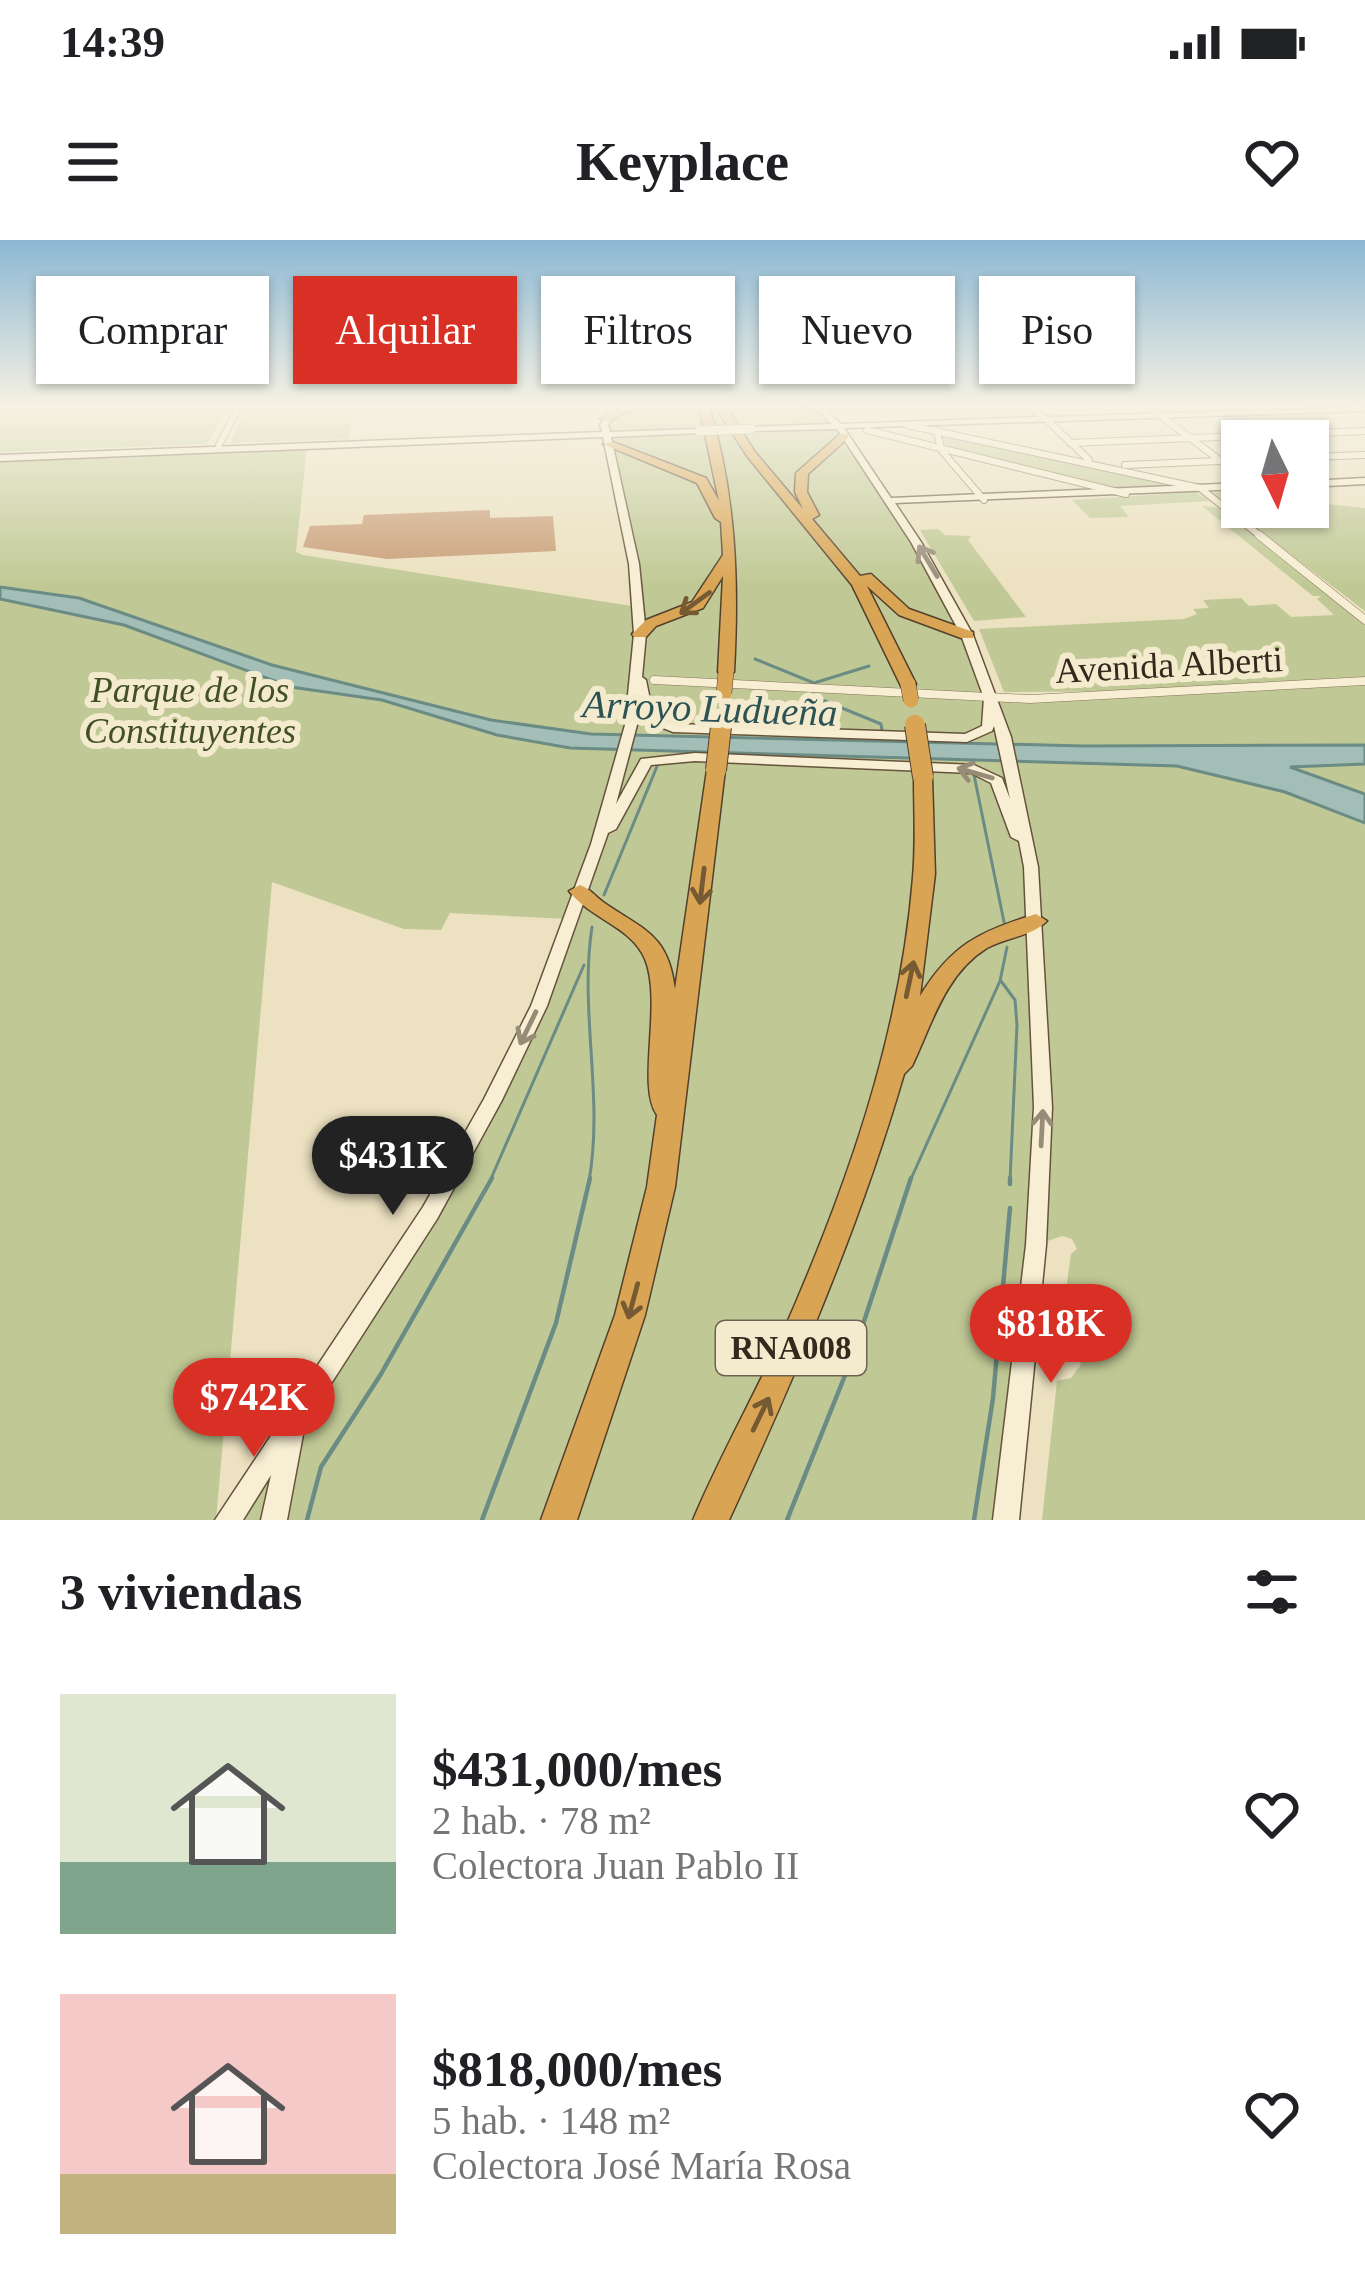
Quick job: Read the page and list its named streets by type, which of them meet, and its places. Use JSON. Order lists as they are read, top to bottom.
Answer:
{
  "streets": {
    "highway": ["RNA008"],
    "street": ["Avenida Alberti"]
  },
  "water": ["Arroyo Ludueña"],
  "parks": ["Parque de los Constituyentes"],
  "north": "bottom",
  "page": {
    "status": "14:39",
    "header": "Keyplace",
    "chip": [
      "Comprar",
      "Alquilar",
      "Filtros",
      "Nuevo",
      "Piso"
    ],
    "price": ["$431K", "$818K", "$742K"],
    "heading": "3 viviendas",
    "list": [
      {
        "name": "$431,000/mes",
        "note": "2 hab. · 78 m² · Colectora Juan Pablo II"
      },
      {
        "name": "$818,000/mes",
        "note": "5 hab. · 148 m² · Colectora José María Rosa"
      }
    ]
  }
}
